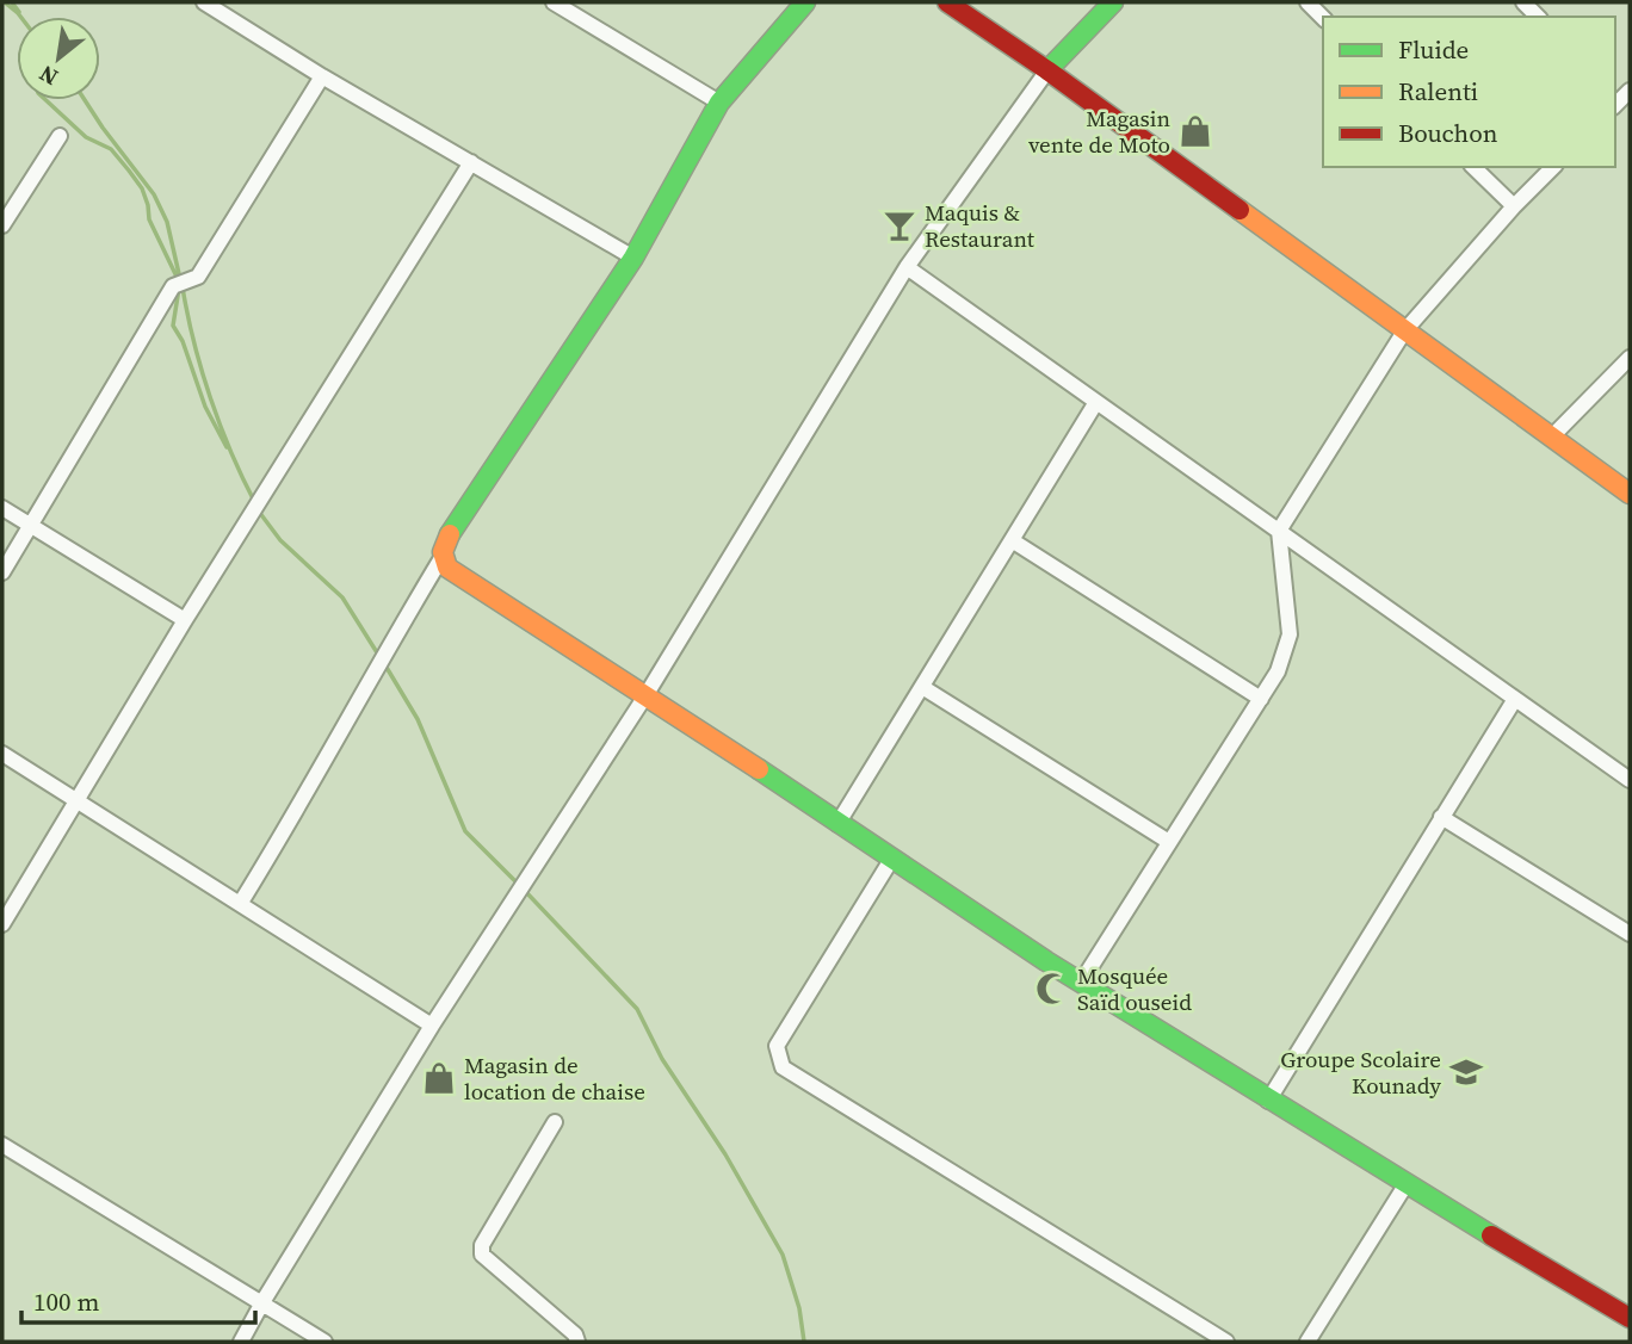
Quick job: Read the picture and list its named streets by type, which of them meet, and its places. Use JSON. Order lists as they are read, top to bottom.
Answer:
{
  "places": {
    "shop": ["Magasin vente de Moto", "Magasin de location de chaise"],
    "bar": ["Maquis & Restaurant"],
    "mosque": ["Mosquée Saïd ouseid"],
    "school or university": ["Groupe Scolaire Kounady"]
  },
  "legend": ["Fluide", "Ralenti", "Bouchon"],
  "scale_bar": "100 m",
  "north": "bottom left"
}
